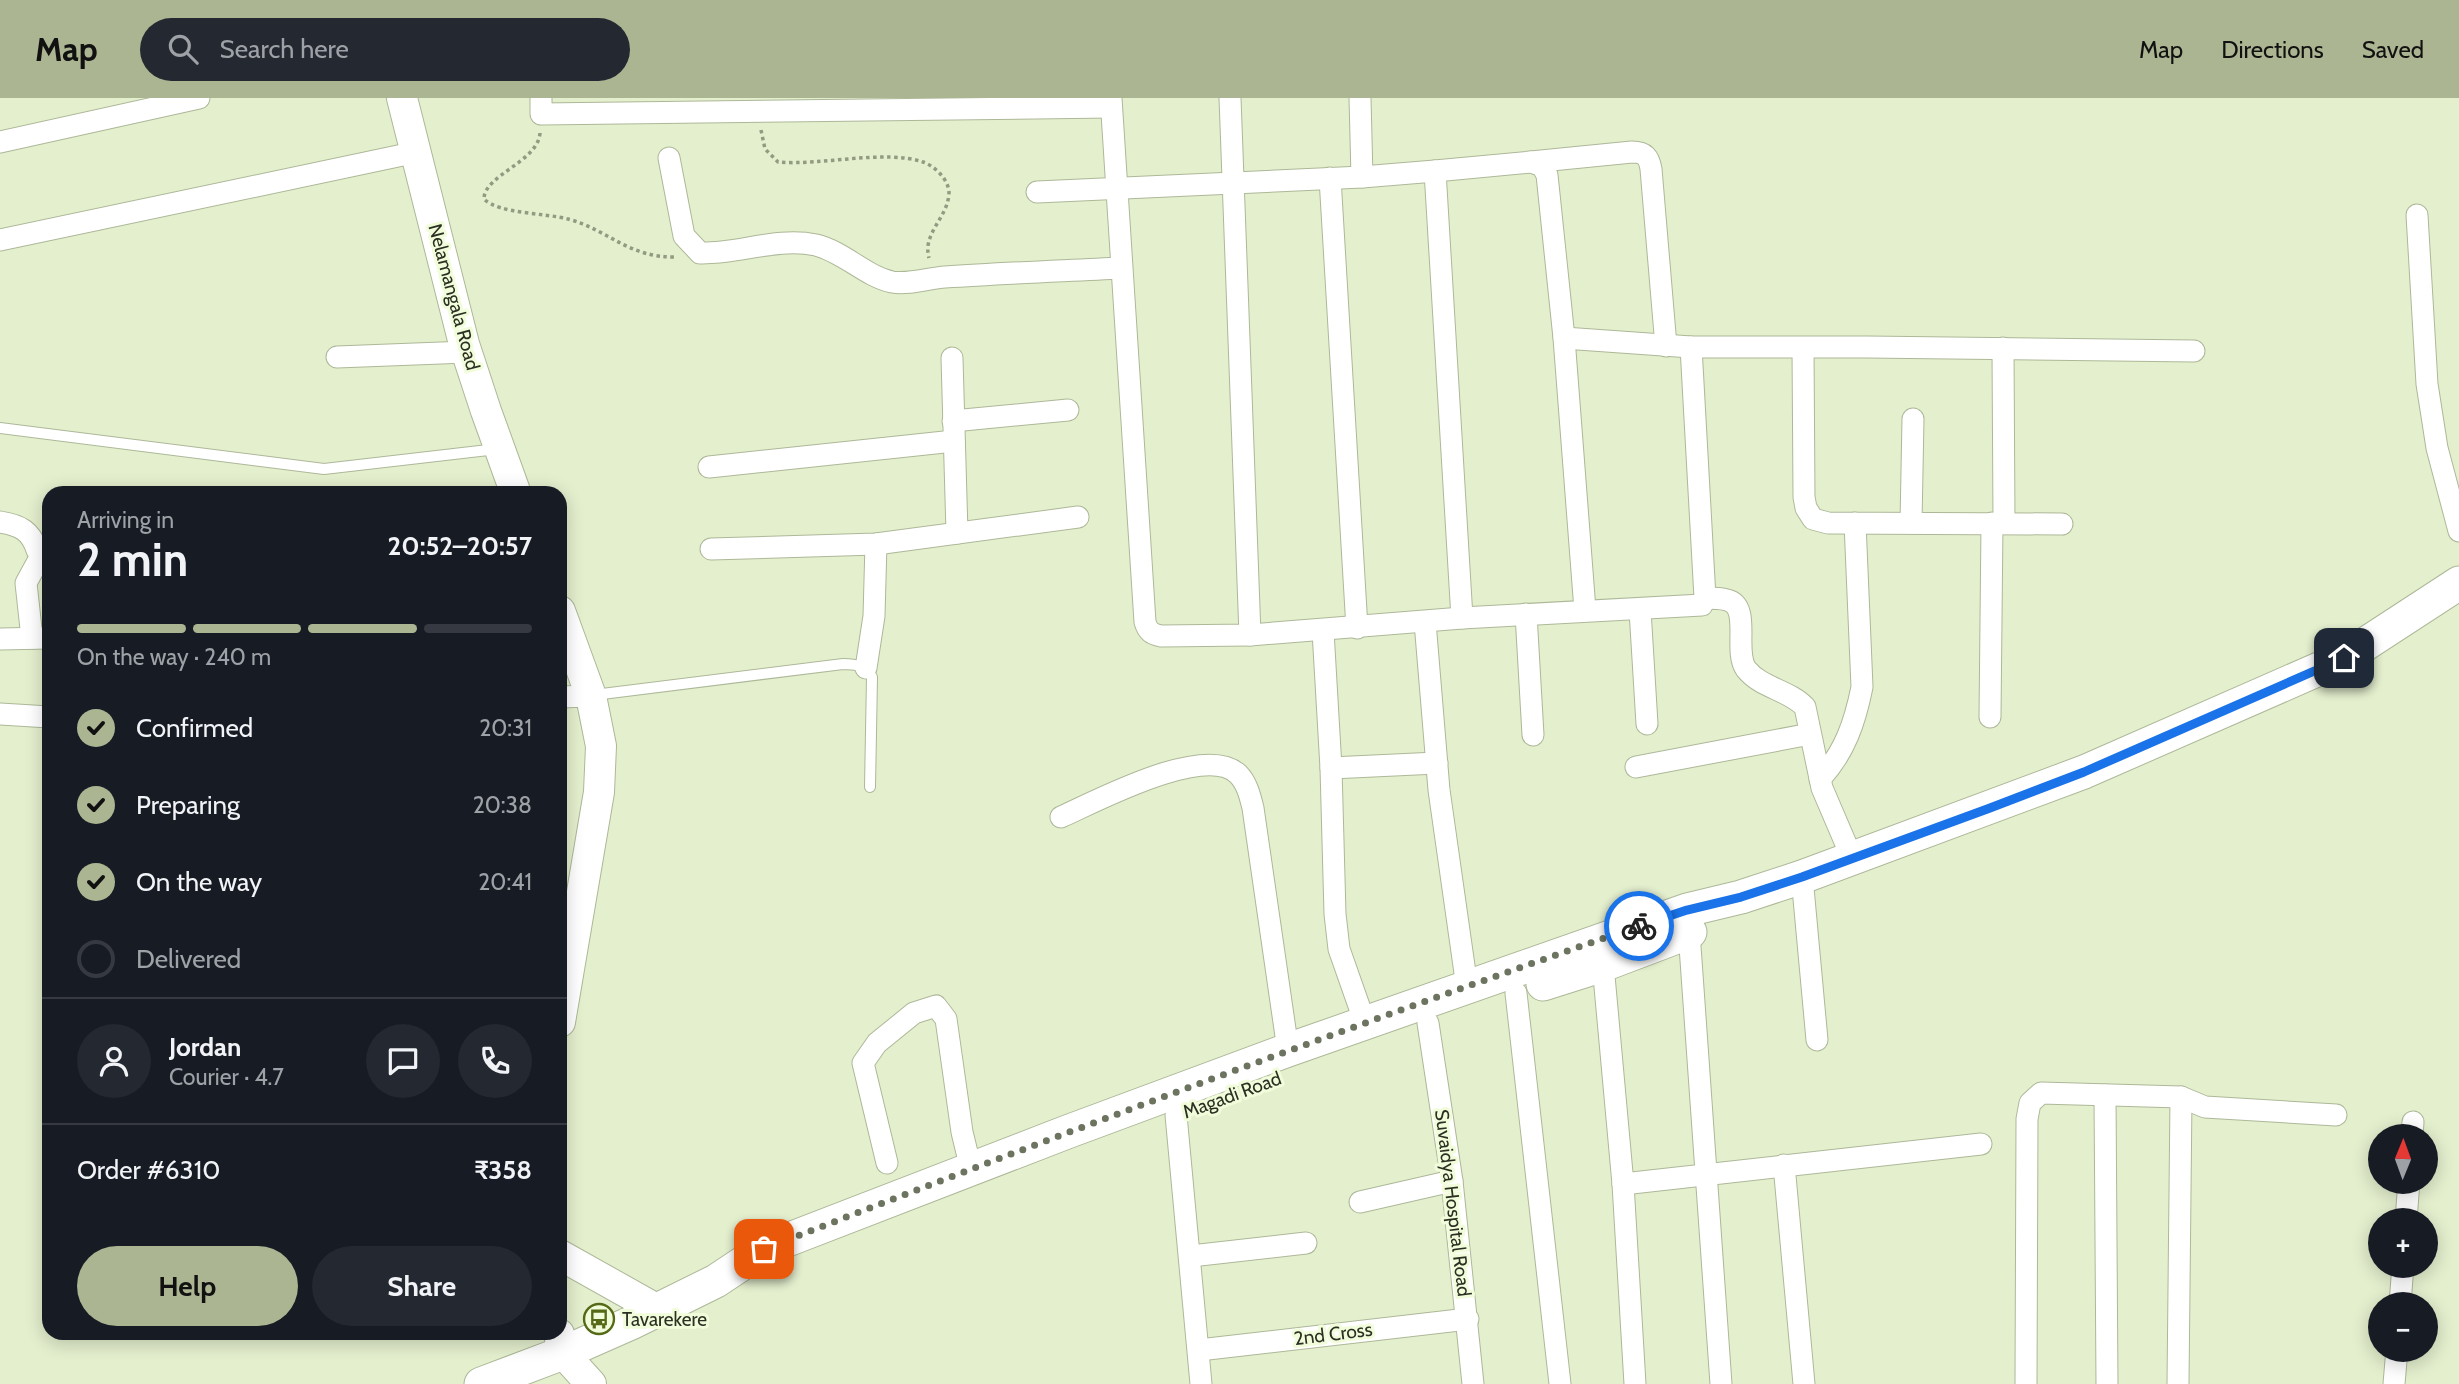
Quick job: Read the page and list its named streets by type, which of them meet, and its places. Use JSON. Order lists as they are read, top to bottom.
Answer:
{
  "streets": {
    "main road": ["Nelamangala Road", "Magadi Road"],
    "street": ["Suvaidya Hospital Road", "2nd Cross"]
  },
  "crossings": [
    ["Magadi Road", "Suvaidya Hospital Road"],
    ["Suvaidya Hospital Road", "2nd Cross"]
  ],
  "places": {
    "bus stop": ["Tavarekere"]
  },
  "north": "top",
  "page": {
    "header": "Map",
    "search": "Search here",
    "nav": ["Map", "Directions", "Saved"],
    "heading": ["2 min", "Arriving in", "20:52–20:57"],
    "panel": [
      "Jordan",
      "Courier · 4.7",
      "Order #6310",
      "₹358"
    ],
    "bar": "On the way · 240 m",
    "list": [
      ["Confirmed", "20:31"],
      ["Preparing", "20:38"],
      ["On the way", "20:41"],
      "Delivered"
    ],
    "map_buttons": ["+", "−"],
    "buttons": ["Help", "Share"]
  }
}
